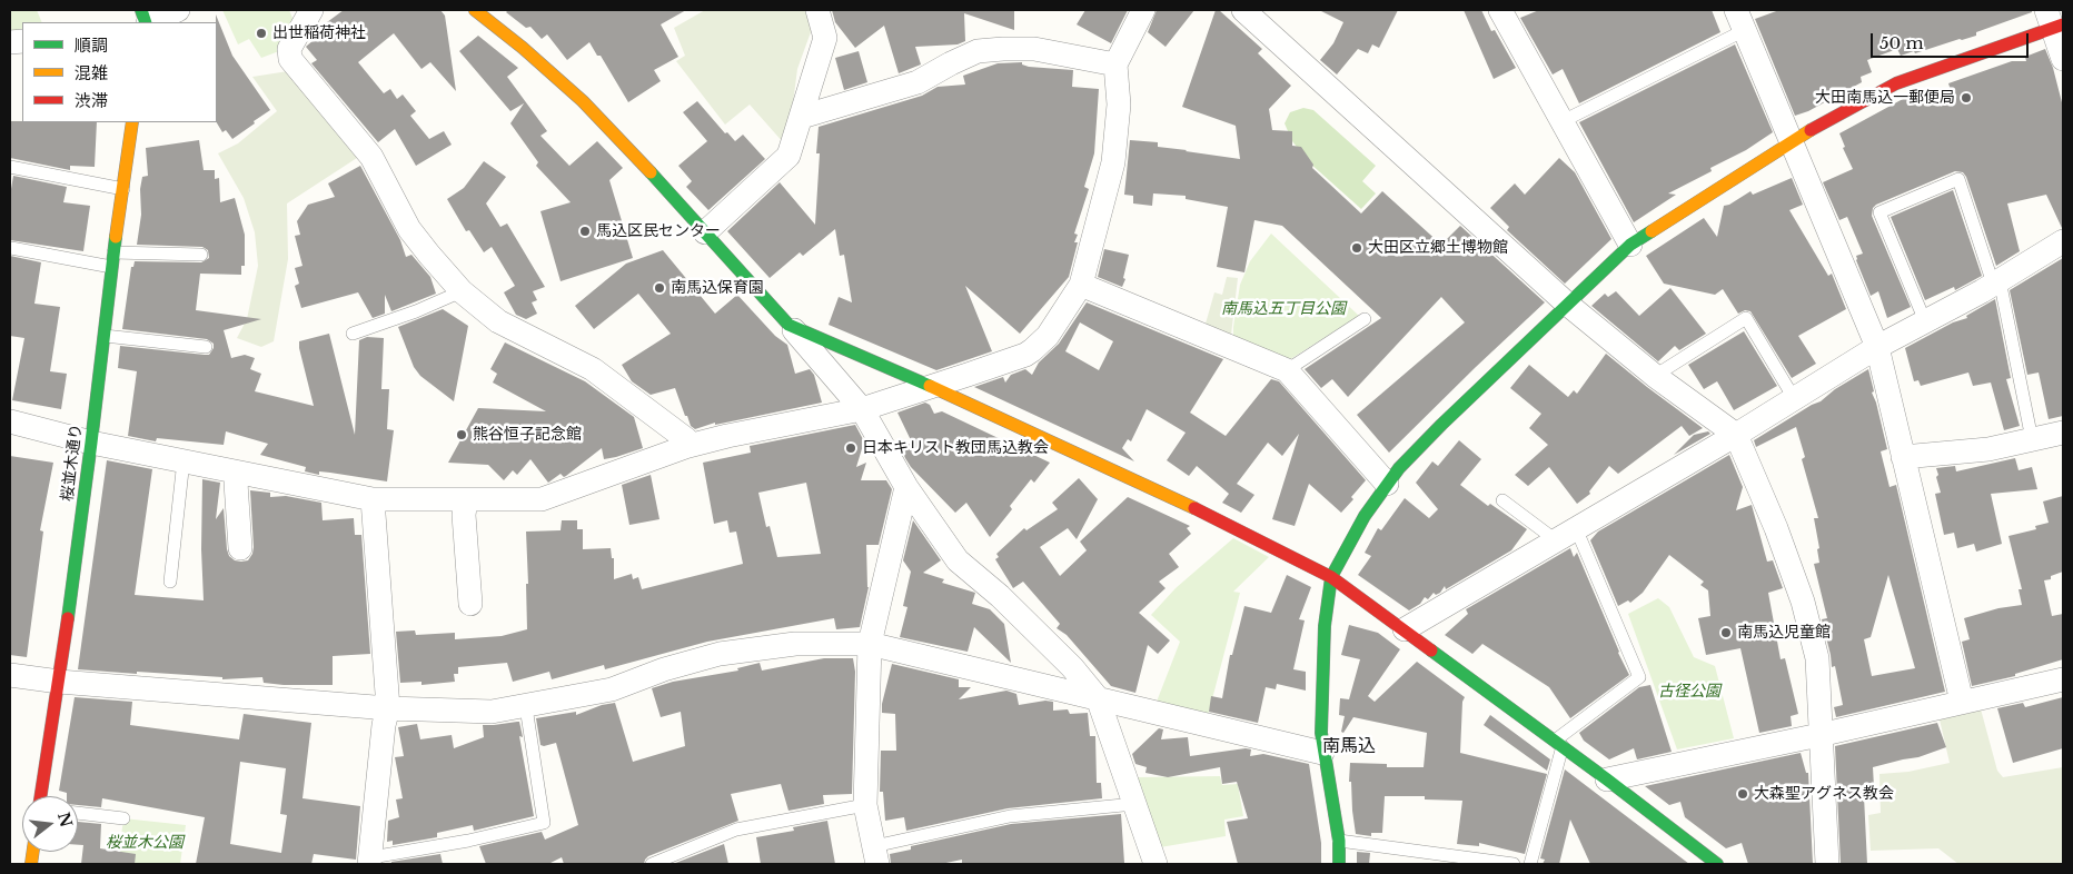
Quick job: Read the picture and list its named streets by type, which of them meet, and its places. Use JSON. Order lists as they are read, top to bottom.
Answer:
{
  "streets": {
    "street": ["桜並木通り"]
  },
  "districts": ["南馬込"],
  "parks": ["南馬込五丁目公園", "古径公園", "桜並木公園"],
  "places": [
    "出世稲荷神社",
    "大田南馬込一郵便局",
    "馬込区民センター",
    "大田区立郷土博物館",
    "南馬込保育園",
    "熊谷恒子記念館",
    "日本キリスト教団馬込教会",
    "南馬込児童館",
    "大森聖アグネス教会"
  ],
  "legend": ["順調", "混雑", "渋滞"],
  "scale_bar": "50 m",
  "north": "right"
}
